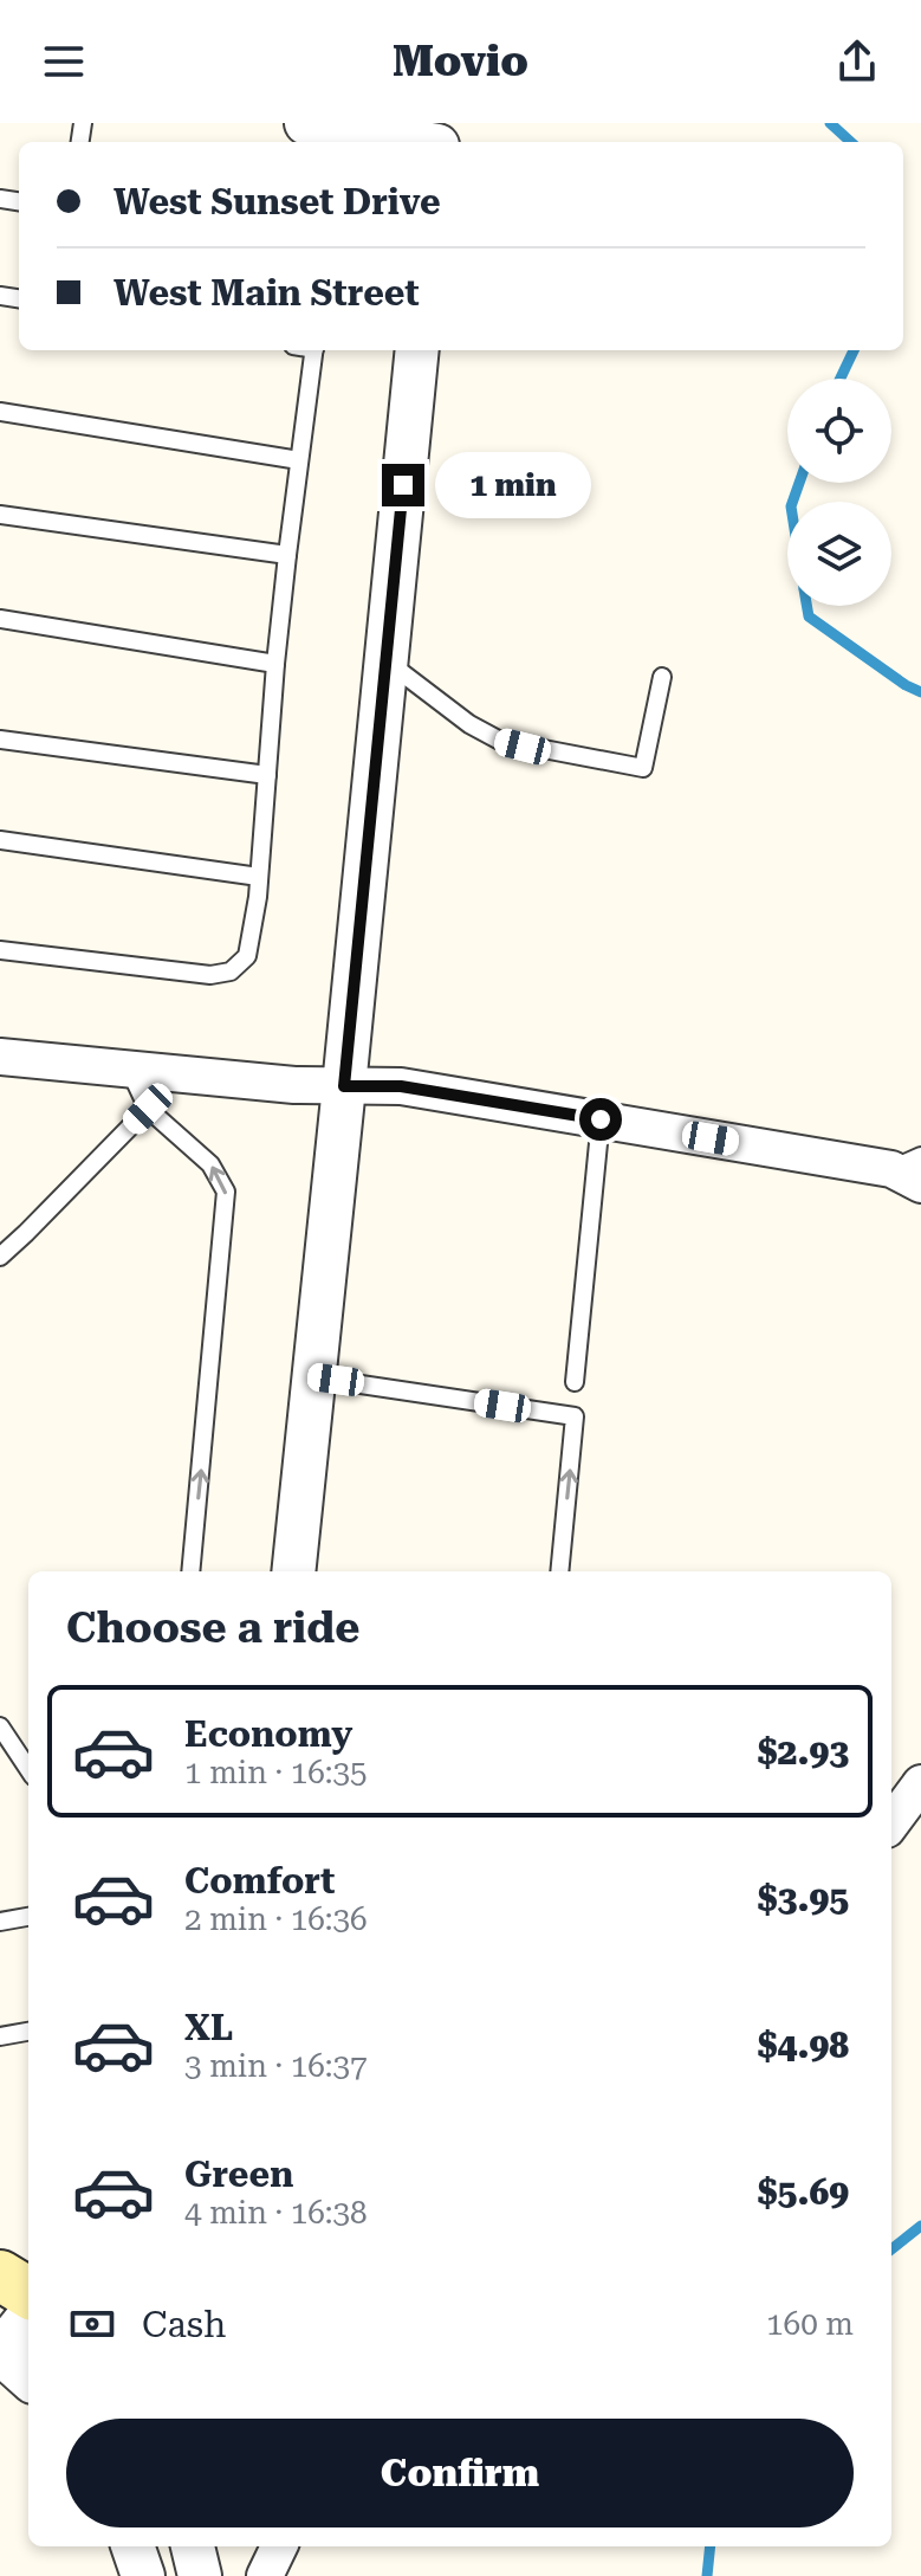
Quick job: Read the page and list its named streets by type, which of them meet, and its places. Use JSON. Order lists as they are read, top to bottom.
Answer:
{
  "page": {
    "header": "Movio",
    "banner": ["West Sunset Drive", "West Main Street"],
    "bubble": "1 min",
    "heading": "Choose a ride",
    "list": [
      {
        "name": "Economy",
        "note": "1 min · 16:35",
        "value": "$2.93"
      },
      {
        "name": "Comfort",
        "note": "2 min · 16:36",
        "value": "$3.95"
      },
      {
        "name": "XL",
        "note": "3 min · 16:37",
        "value": "$4.98"
      },
      {
        "name": "Green",
        "note": "4 min · 16:38",
        "value": "$5.69"
      }
    ],
    "pay": ["Cash", "160 m"],
    "buttons": "Confirm"
  }
}
